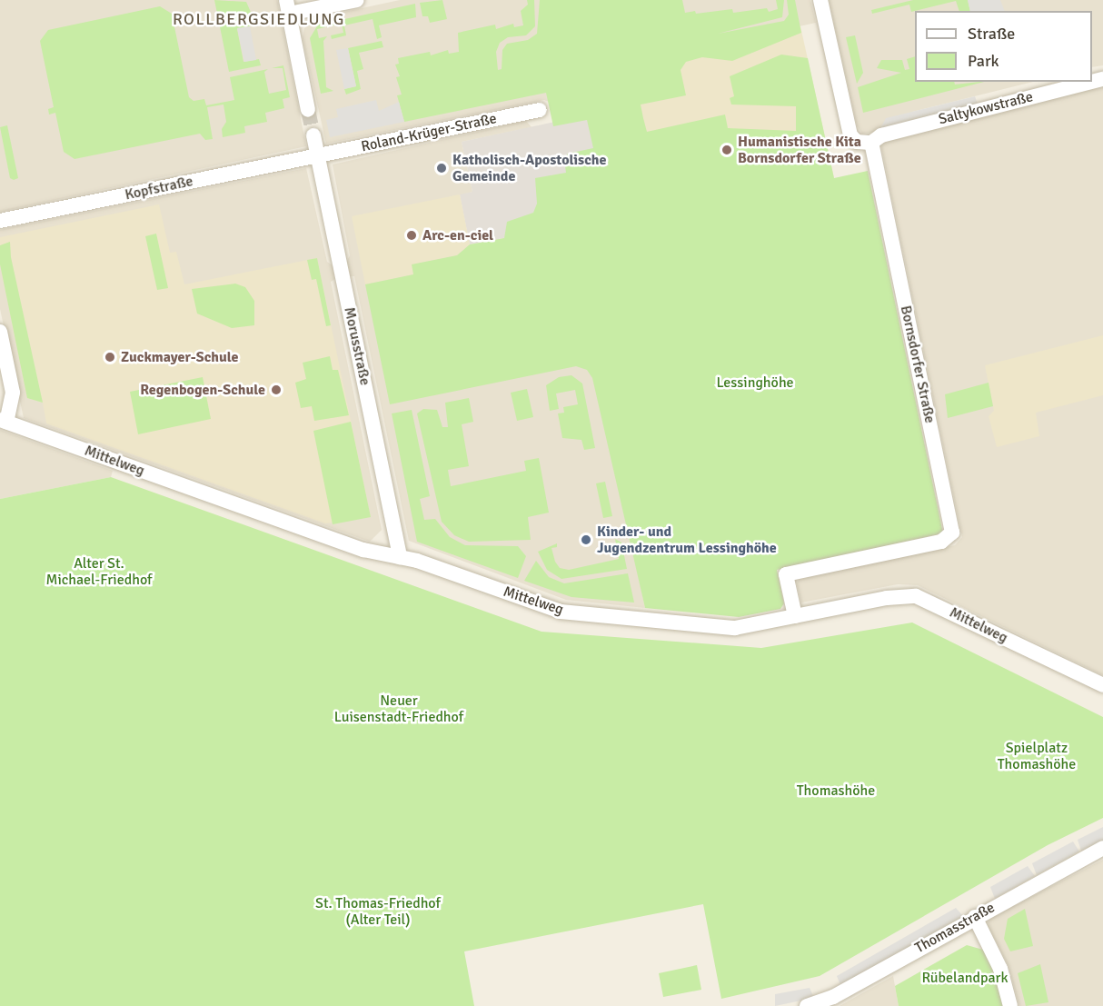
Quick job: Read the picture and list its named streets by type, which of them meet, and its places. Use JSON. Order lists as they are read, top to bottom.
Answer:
{
  "streets": {
    "street": [
      "Saltykowstraße",
      "Roland-Krüger-Straße",
      "Kopfstraße",
      "Morusstraße",
      "Bornsdorfer Straße",
      "Mittelweg",
      "Thomasstraße"
    ]
  },
  "crossings": [
    ["Saltykowstraße", "Bornsdorfer Straße"],
    ["Roland-Krüger-Straße", "Kopfstraße"],
    ["Roland-Krüger-Straße", "Morusstraße"],
    ["Kopfstraße", "Morusstraße"],
    ["Morusstraße", "Mittelweg"],
    ["Bornsdorfer Straße", "Mittelweg"]
  ],
  "districts": ["ROLLBERGSIEDLUNG"],
  "parks": [
    "Lessinghöhe",
    "Alter St. Michael-Friedhof",
    "Neuer Luisenstadt-Friedhof",
    "Spielplatz Thomashöhe",
    "Thomashöhe",
    "St. Thomas-Friedhof (Alter Teil)",
    "Rübelandpark"
  ],
  "places": [
    "Humanistische Kita Bornsdorfer Straße",
    "Katholisch-Apostolische Gemeinde",
    "Arc-en-ciel",
    "Zuckmayer-Schule",
    "Regenbogen-Schule",
    "Kinder- und Jugendzentrum Lessinghöhe"
  ],
  "legend": ["Straße", "Park"]
}
